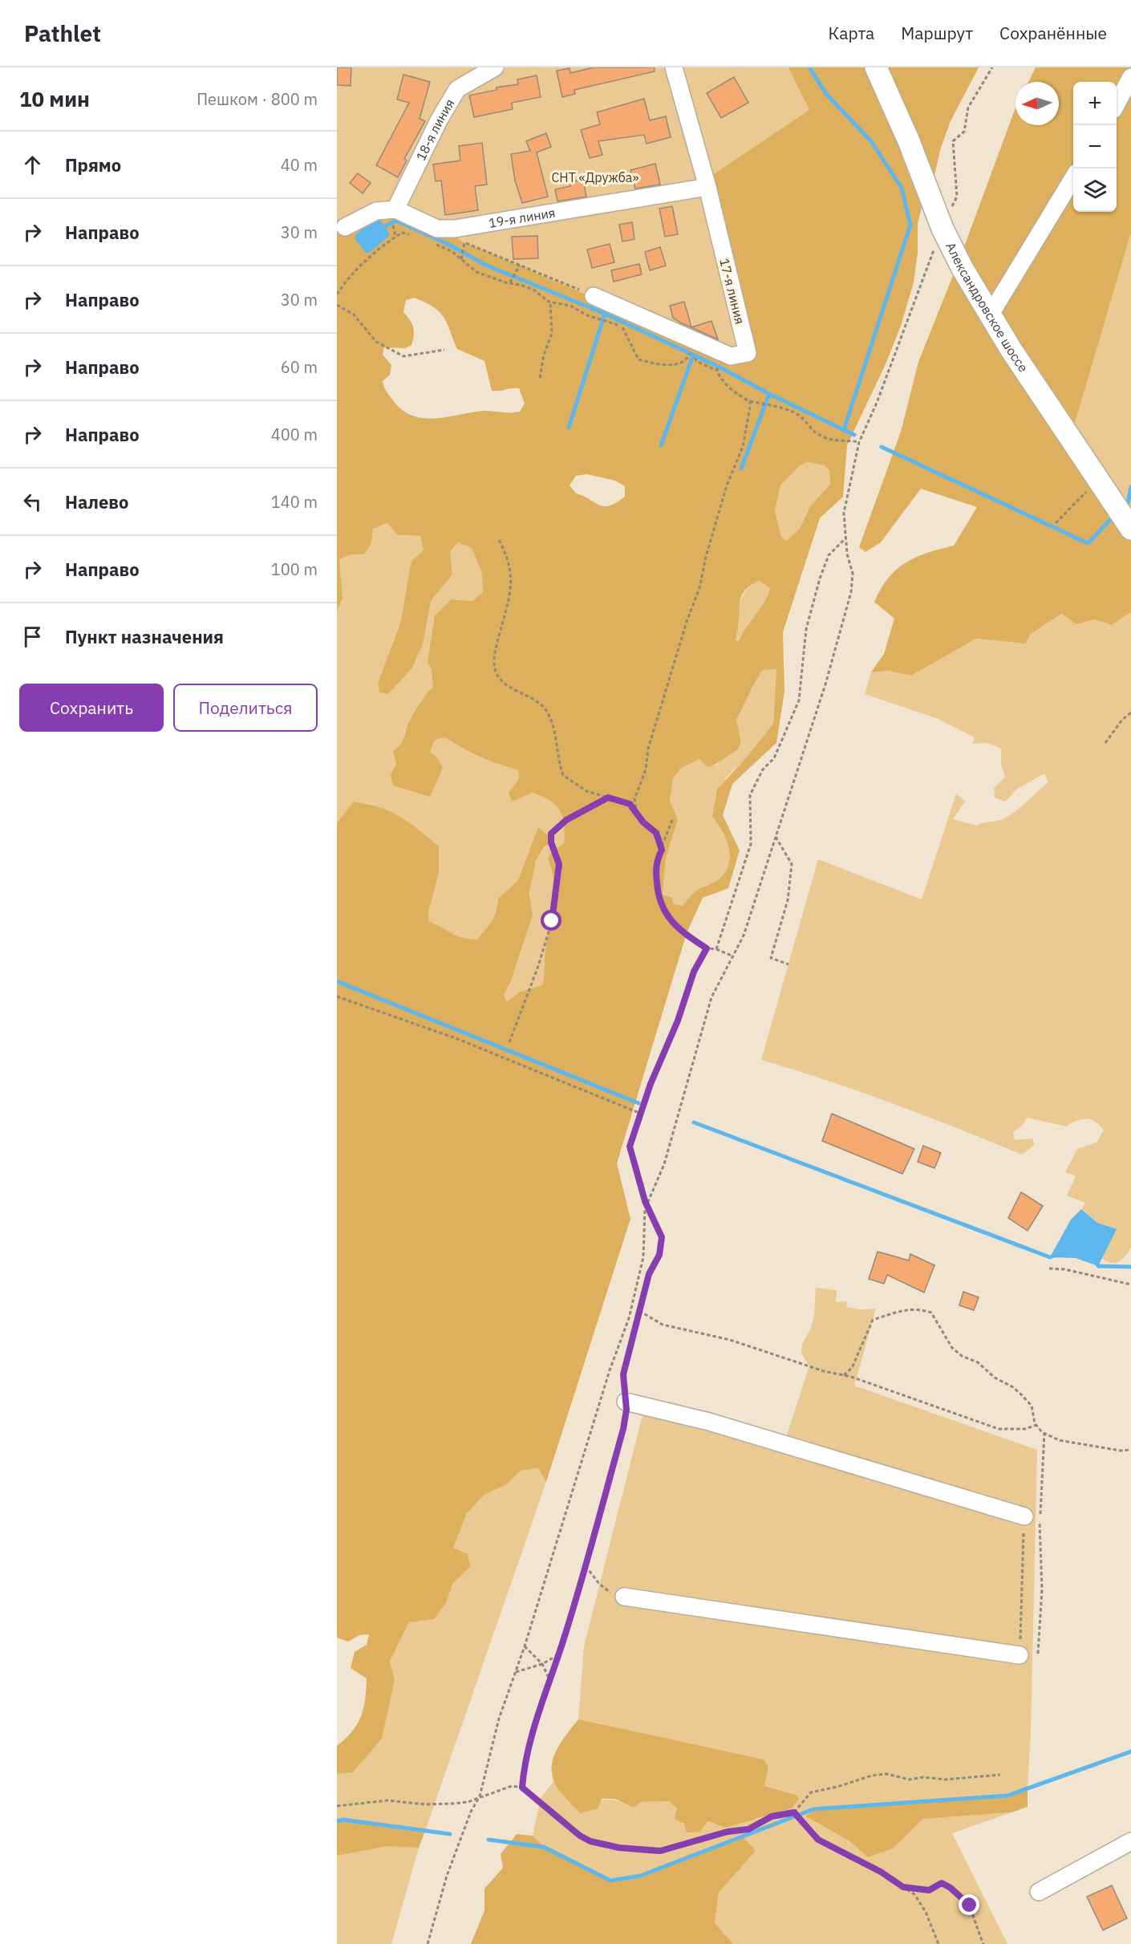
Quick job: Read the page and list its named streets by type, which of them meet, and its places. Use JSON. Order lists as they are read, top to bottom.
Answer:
{
  "streets": {
    "street": [
      "18-я линия",
      "19-я линия",
      "17-я линия",
      "Александровское шоссе"
    ]
  },
  "crossings": [
    ["18-я линия", "19-я линия"],
    ["19-я линия", "17-я линия"]
  ],
  "parks": ["СНТ «Дружба»"],
  "north": "left",
  "page": {
    "header": "Pathlet",
    "nav": ["Карта", "Маршрут", "Сохранённые"],
    "heading": ["10 мин", "Пешком · 800 m"],
    "map_buttons": ["+", "−"],
    "list": [
      ["Прямо", "40 m"],
      ["Направо", "30 m"],
      ["Направо", "30 m"],
      ["Направо", "60 m"],
      ["Направо", "400 m"],
      ["Налево", "140 m"],
      ["Направо", "100 m"],
      "Пункт назначения"
    ],
    "buttons": ["Сохранить", "Поделиться"]
  }
}
